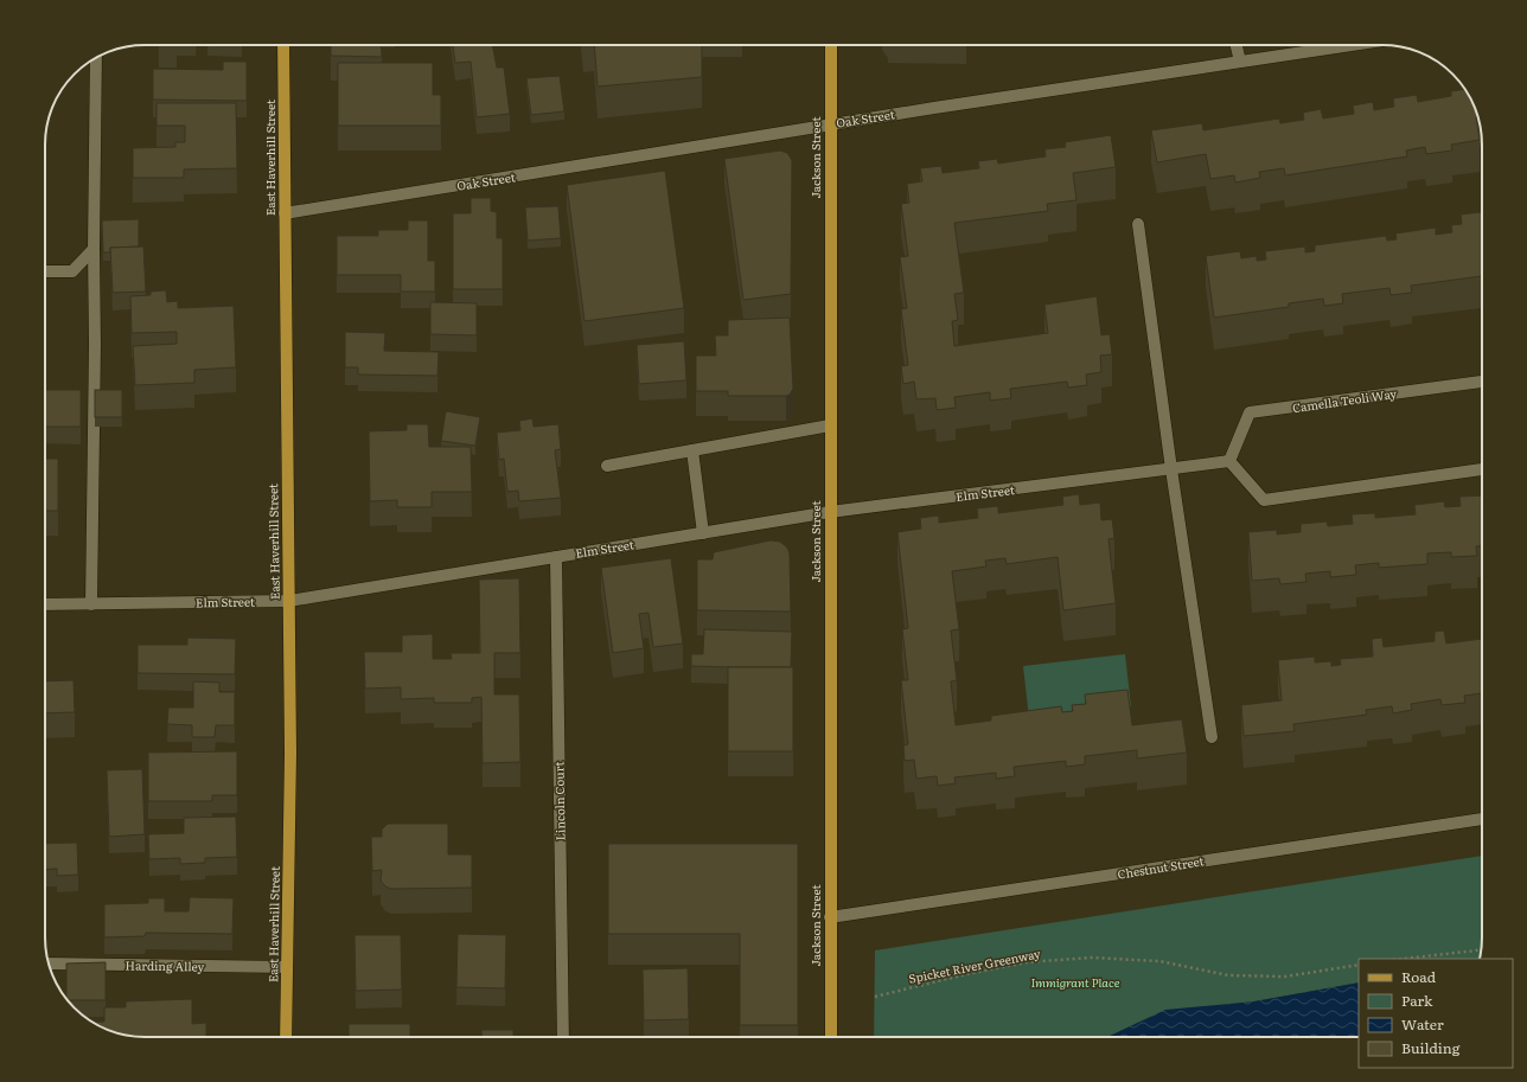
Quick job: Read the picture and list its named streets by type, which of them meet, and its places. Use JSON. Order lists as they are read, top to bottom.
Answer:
{
  "streets": {
    "main road": ["East Haverhill Street", "Jackson Street"],
    "street": [
      "Oak Street",
      "Camella Teoli Way",
      "Elm Street",
      "Lincoln Court",
      "Chestnut Street",
      "Harding Alley"
    ],
    "path": ["Spicket River Greenway"]
  },
  "crossings": [
    ["Oak Street", "East Haverhill Street"],
    ["Oak Street", "Jackson Street"],
    ["East Haverhill Street", "Elm Street"],
    ["East Haverhill Street", "Harding Alley"],
    ["Jackson Street", "Elm Street"],
    ["Jackson Street", "Chestnut Street"],
    ["Elm Street", "Lincoln Court"]
  ],
  "parks": ["Immigrant Place"],
  "legend": [
    "Road",
    "Park",
    "Water",
    "Building"
  ]
}
